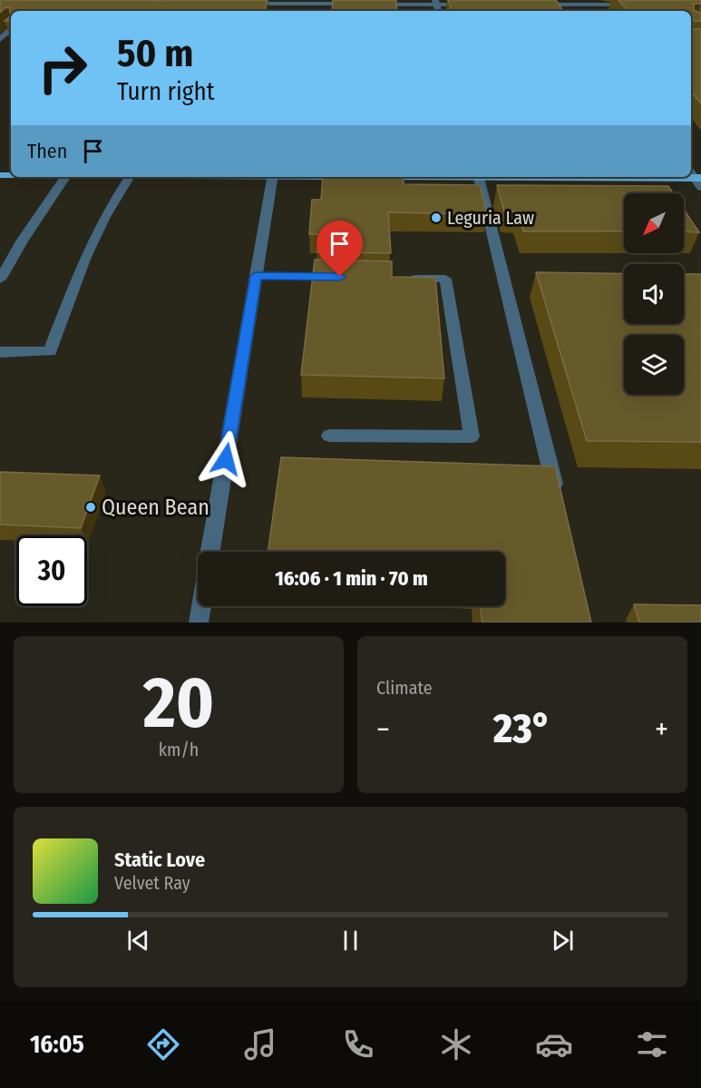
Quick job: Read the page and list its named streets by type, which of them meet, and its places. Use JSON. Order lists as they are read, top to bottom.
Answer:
{
  "places": ["Leguria Law", "Queen Bean"],
  "north": "bottom left",
  "page": {
    "turn": ["50 m", "Turn right"],
    "then": "Then",
    "limit": "30",
    "trip": "16:06 · 1 min · 70 m",
    "tile": [
      ["20", "km/h"],
      "Climate"
    ],
    "heat": ["−", "23°", "+"],
    "song": ["Static Love", "Velvet Ray"],
    "tabs": "16:05"
  }
}
